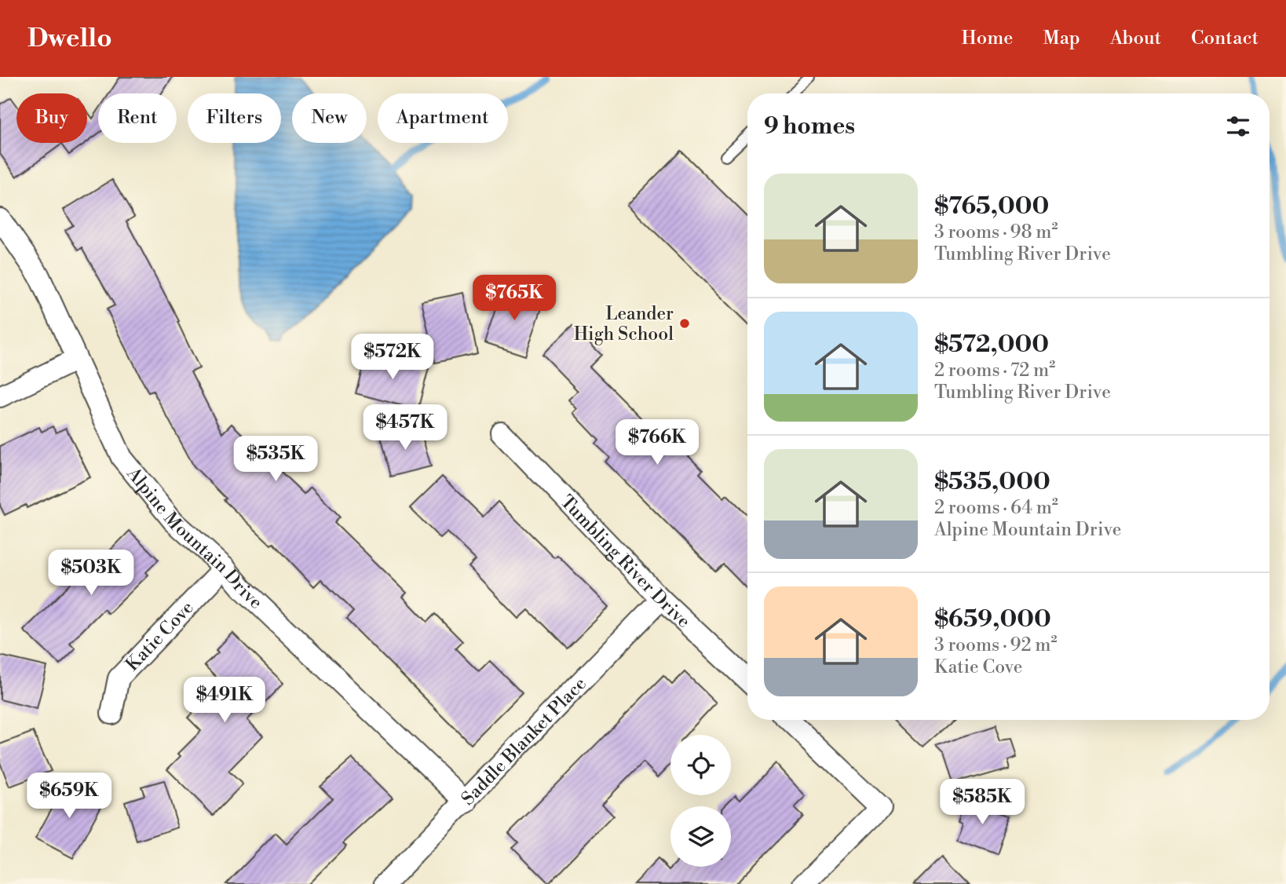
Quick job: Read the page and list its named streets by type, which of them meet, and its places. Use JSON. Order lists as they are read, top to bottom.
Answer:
{
  "streets": {
    "street": [
      "Alpine Mountain Drive",
      "Tumbling River Drive",
      "Katie Cove",
      "Saddle Blanket Place"
    ]
  },
  "crossings": [
    ["Alpine Mountain Drive", "Katie Cove"],
    ["Alpine Mountain Drive", "Saddle Blanket Place"],
    ["Tumbling River Drive", "Saddle Blanket Place"]
  ],
  "places": ["Leander High School"],
  "page": {
    "header": "Dwello",
    "nav": [
      "Home",
      "Map",
      "About",
      "Contact"
    ],
    "chip": [
      "Buy",
      "Rent",
      "Filters",
      "New",
      "Apartment"
    ],
    "heading": "9 homes",
    "list": [
      {
        "name": "$765,000",
        "note": "3 rooms · 98 m² · Tumbling River Drive"
      },
      {
        "name": "$572,000",
        "note": "2 rooms · 72 m² · Tumbling River Drive"
      },
      {
        "name": "$535,000",
        "note": "2 rooms · 64 m² · Alpine Mountain Drive"
      },
      {
        "name": "$659,000",
        "note": "3 rooms · 92 m² · Katie Cove"
      }
    ],
    "price": [
      "$765K",
      "$572K",
      "$457K",
      "$766K",
      "$535K",
      "$503K",
      "$491K",
      "$659K",
      "$585K"
    ]
  }
}
